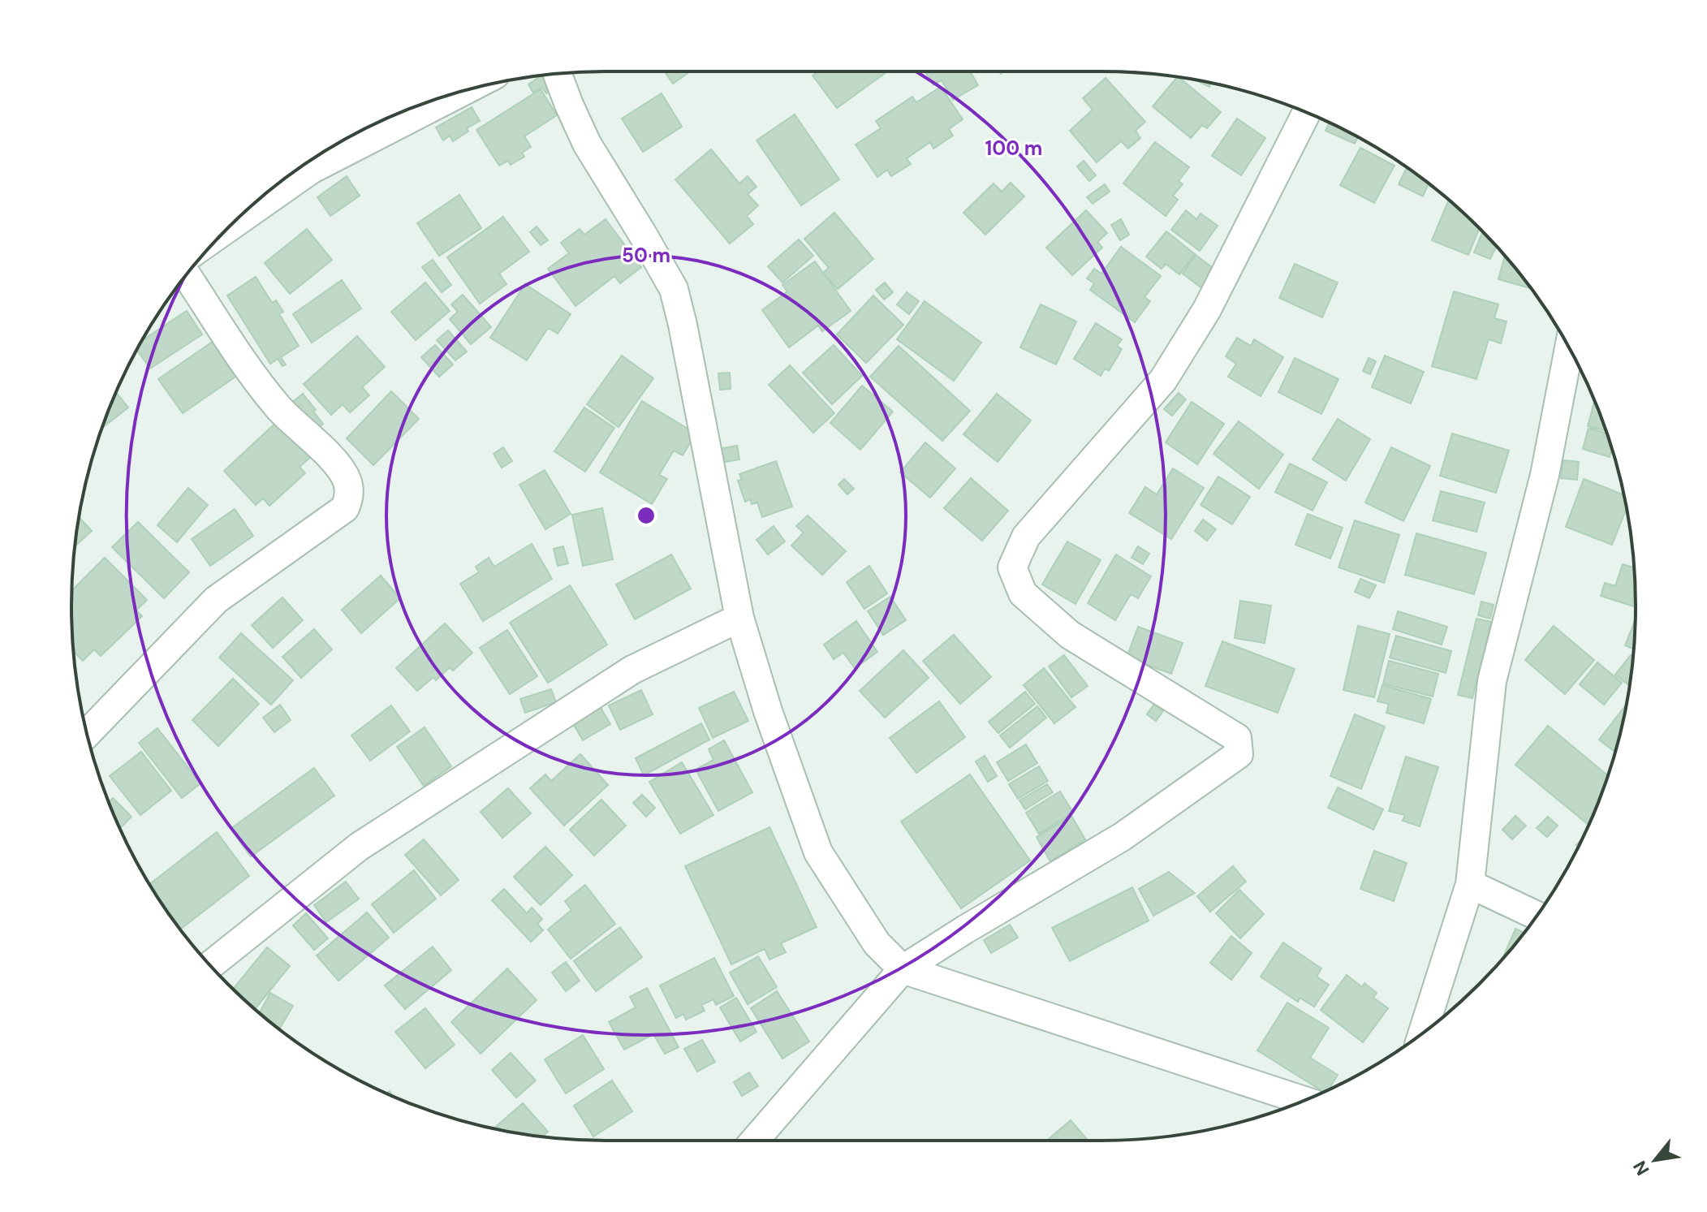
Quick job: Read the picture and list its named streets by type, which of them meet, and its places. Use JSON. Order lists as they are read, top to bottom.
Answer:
{
  "north": "bottom left",
  "rings": ["100 m", "50 m"]
}
